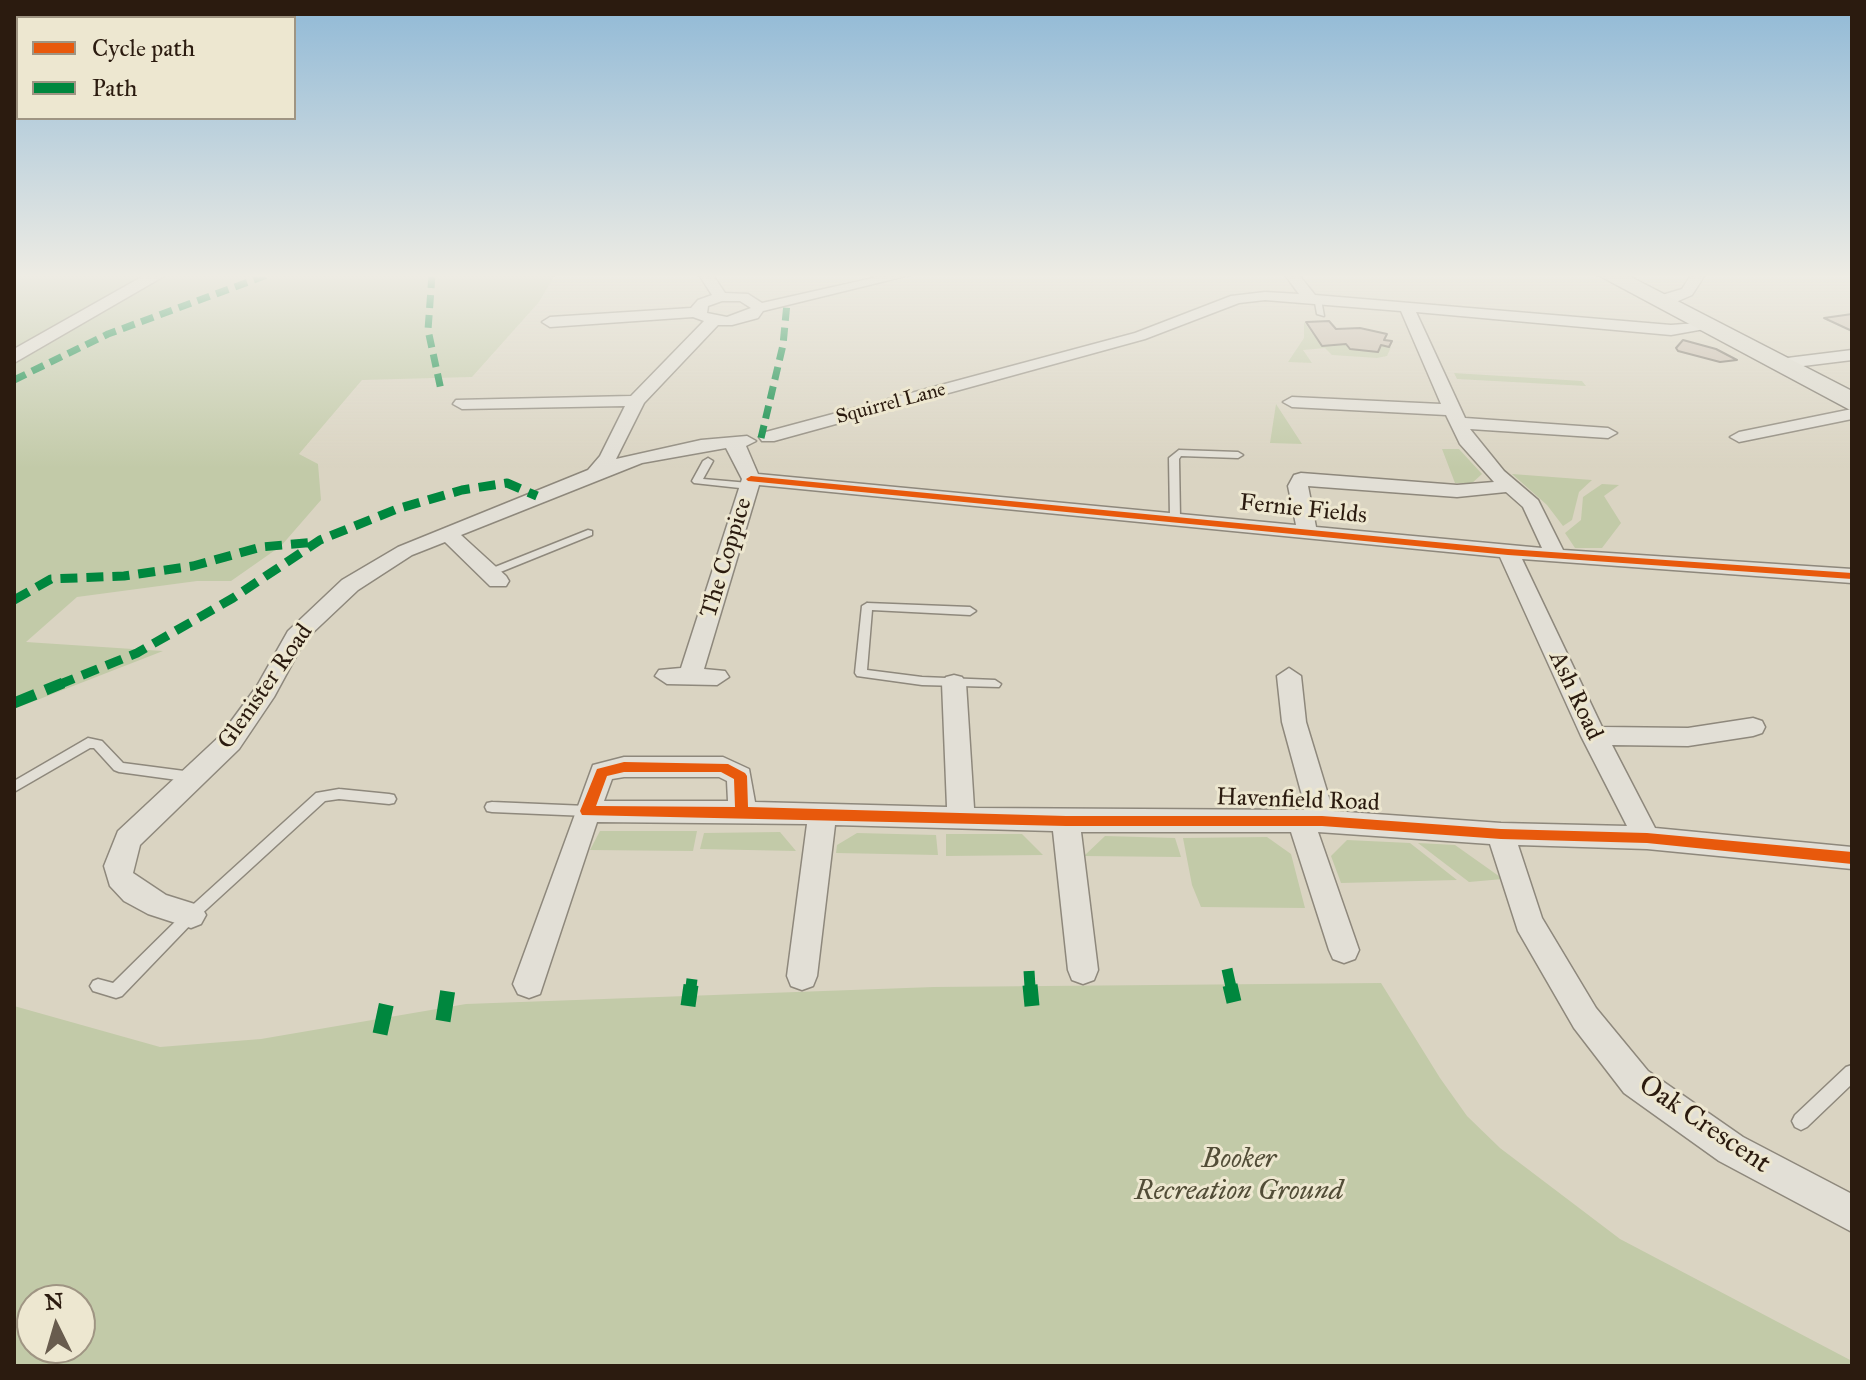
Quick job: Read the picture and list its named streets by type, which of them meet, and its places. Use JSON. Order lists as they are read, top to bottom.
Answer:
{
  "streets": {
    "street": [
      "Squirrel Lane",
      "Fernie Fields",
      "The Coppice",
      "Glenister Road",
      "Ash Road",
      "Havenfield Road",
      "Oak Crescent"
    ]
  },
  "crossings": [
    ["Squirrel Lane", "The Coppice"],
    ["Squirrel Lane", "Glenister Road"],
    ["Fernie Fields", "The Coppice"],
    ["Fernie Fields", "Ash Road"],
    ["Ash Road", "Havenfield Road"],
    ["Havenfield Road", "Oak Crescent"]
  ],
  "parks": ["Booker Recreation Ground"],
  "legend": ["Cycle path", "Path"],
  "north": "top"
}
